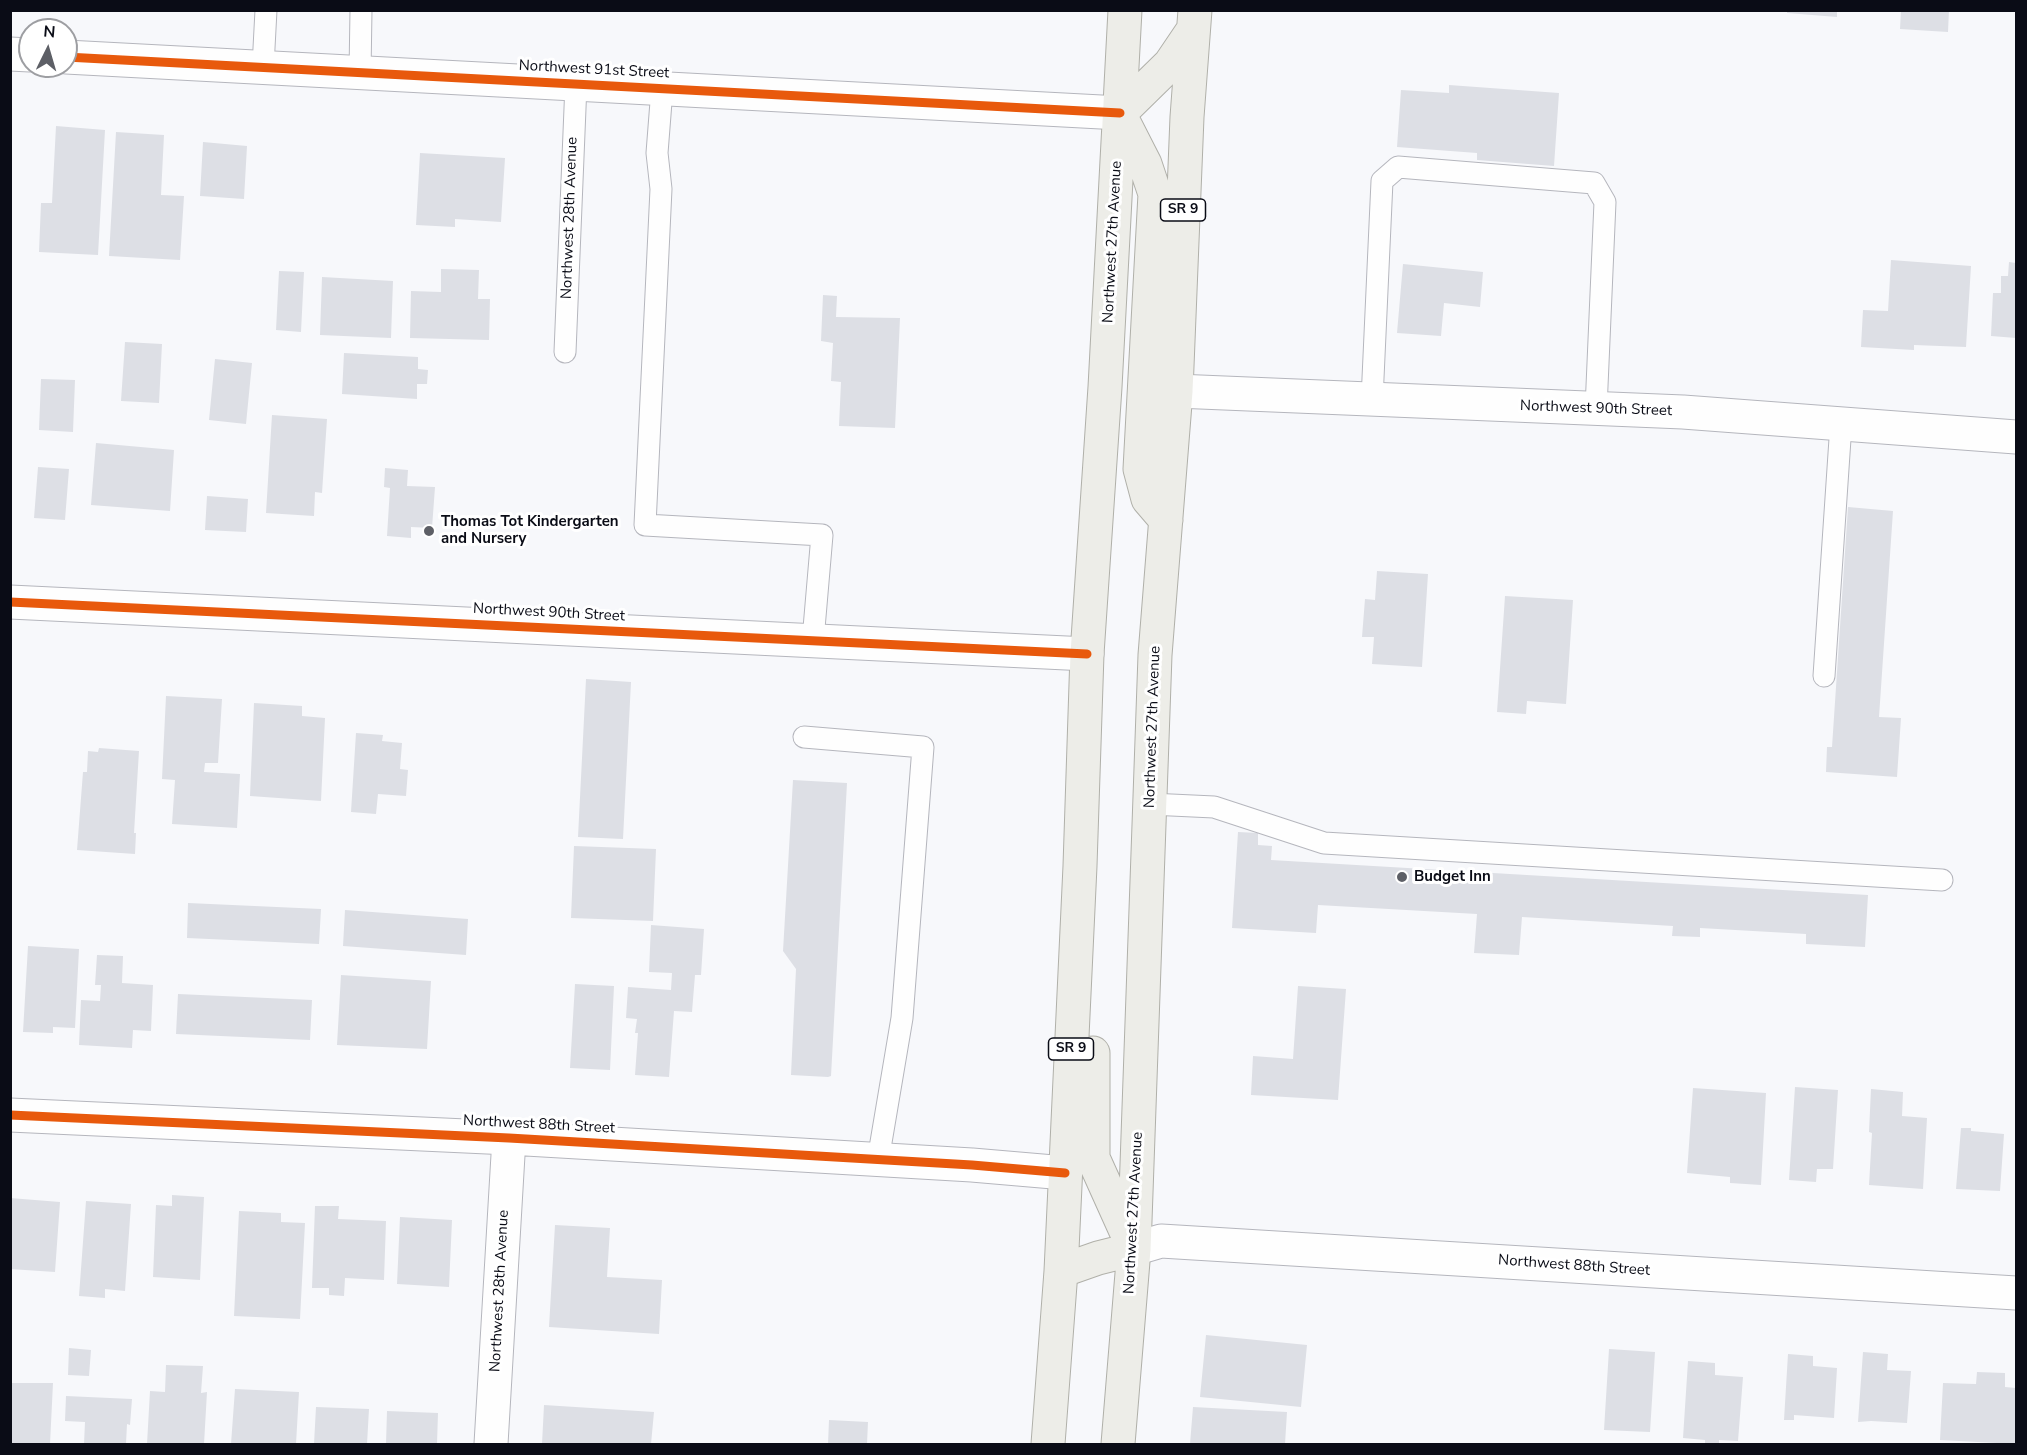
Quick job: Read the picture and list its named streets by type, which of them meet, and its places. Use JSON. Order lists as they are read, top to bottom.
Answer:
{
  "streets": {
    "main road": ["SR 9", "Northwest 27th Avenue"],
    "street": [
      "Northwest 91st Street",
      "Northwest 28th Avenue",
      "Northwest 90th Street",
      "Northwest 88th Street"
    ]
  },
  "crossings": [
    ["Northwest 91st Street", "Northwest 28th Avenue"],
    ["Northwest 91st Street", "Northwest 27th Avenue"],
    ["Northwest 28th Avenue", "Northwest 88th Street"],
    ["Northwest 27th Avenue", "Northwest 90th Street"],
    ["Northwest 27th Avenue", "Northwest 88th Street"]
  ],
  "places": ["Thomas Tot Kindergarten and Nursery", "Budget Inn"],
  "north": "top"
}
